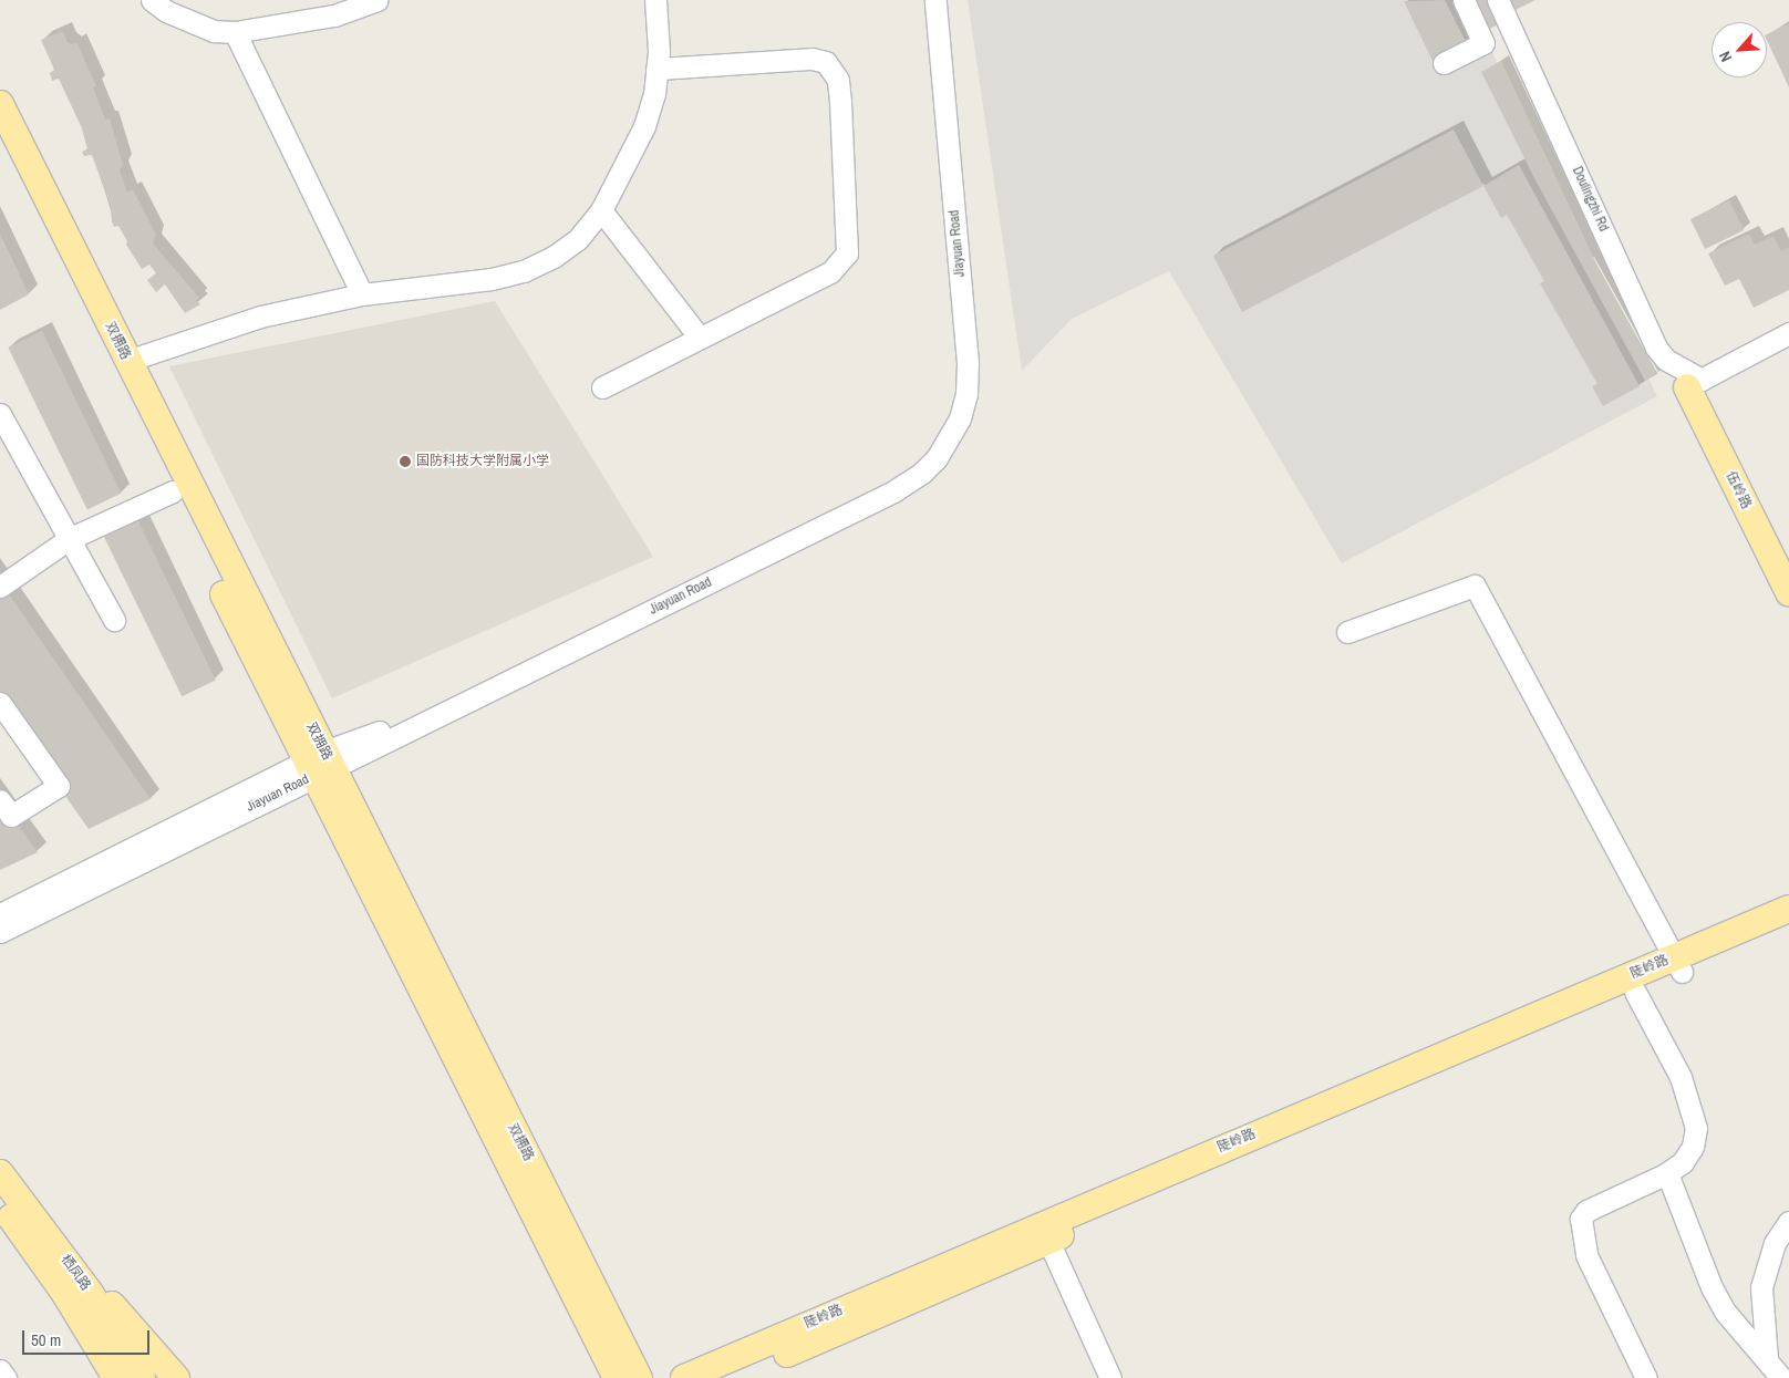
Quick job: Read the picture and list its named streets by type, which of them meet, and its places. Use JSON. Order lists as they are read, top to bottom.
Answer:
{
  "streets": {
    "main road": [
      "双拥路",
      "伍岭路",
      "陡岭路",
      "栖凤路"
    ],
    "street": ["Doulingzhi Rd", "Jiayuan Road"]
  },
  "crossings": [
    ["Doulingzhi Rd", "伍岭路"],
    ["Jiayuan Road", "双拥路"]
  ],
  "places": ["国防科技大学附属小学"],
  "scale_bar": "50 m",
  "north": "bottom left"
}
